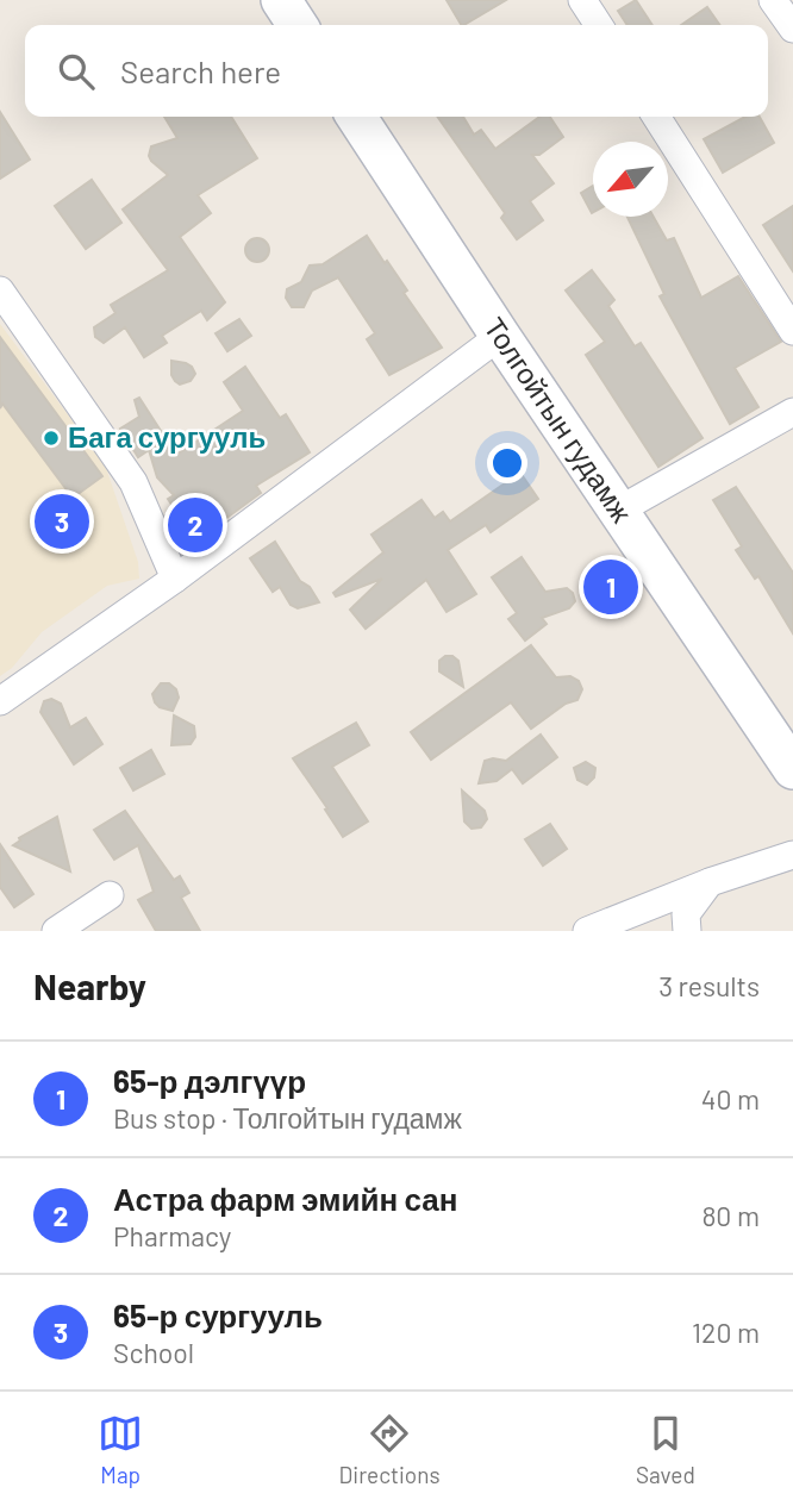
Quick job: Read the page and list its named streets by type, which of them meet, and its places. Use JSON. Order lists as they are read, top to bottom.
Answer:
{
  "streets": {
    "main road": ["Толгойтын гудамж"]
  },
  "places": ["Бага сургууль"],
  "north": "bottom left",
  "page": {
    "search": "Search here",
    "pins": ["3", "2", "1"],
    "heading": ["Nearby", "3 results"],
    "list": [
      {
        "mark": "1",
        "name": "65-р дэлгүүр",
        "note": "Bus stop · Толгойтын гудамж",
        "value": "40 m"
      },
      {
        "mark": "2",
        "name": "Астра фарм эмийн сан",
        "note": "Pharmacy",
        "value": "80 m"
      },
      {
        "mark": "3",
        "name": "65-р сургууль",
        "note": "School",
        "value": "120 m"
      }
    ],
    "nav": ["Map", "Directions", "Saved"]
  }
}
